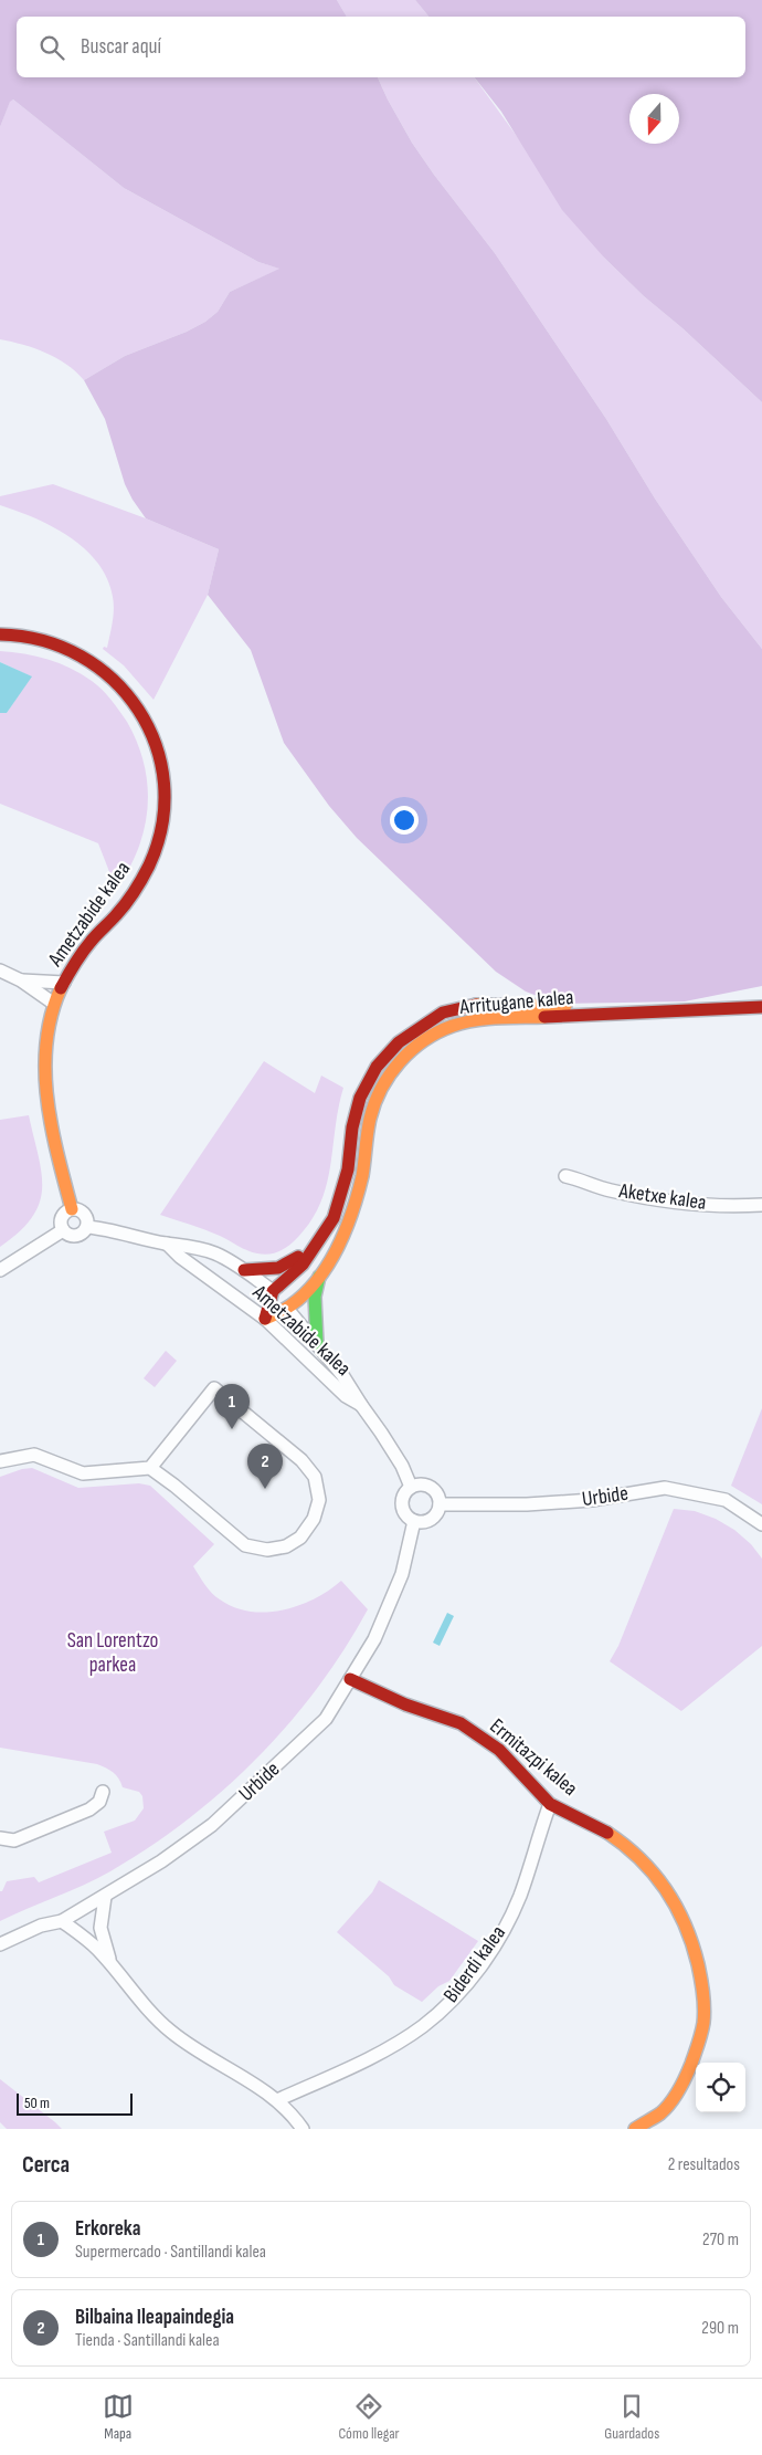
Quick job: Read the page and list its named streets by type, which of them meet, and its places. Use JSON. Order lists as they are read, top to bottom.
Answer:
{
  "streets": {
    "street": [
      "Ametzabide kalea",
      "Arritugane kalea",
      "Aketxe kalea",
      "Urbide",
      "Ermitazpi kalea",
      "Biderdi kalea"
    ]
  },
  "crossings": [
    ["Ametzabide kalea", "Arritugane kalea"],
    ["Ametzabide kalea", "Urbide"],
    ["Urbide", "Ermitazpi kalea"],
    ["Ermitazpi kalea", "Biderdi kalea"]
  ],
  "parks": ["San Lorentzo parkea"],
  "scale_bar": "50 m",
  "north": "bottom",
  "page": {
    "search": "Buscar aquí",
    "pins": ["1", "2"],
    "scale": "50 m",
    "heading": ["Cerca", "2 resultados"],
    "list": [
      {
        "mark": "1",
        "name": "Erkoreka",
        "note": "Supermercado · Santillandi kalea",
        "value": "270 m"
      },
      {
        "mark": "2",
        "name": "Bilbaina Ileapaindegia",
        "note": "Tienda · Santillandi kalea",
        "value": "290 m"
      }
    ],
    "nav": ["Mapa", "Cómo llegar", "Guardados"]
  }
}
